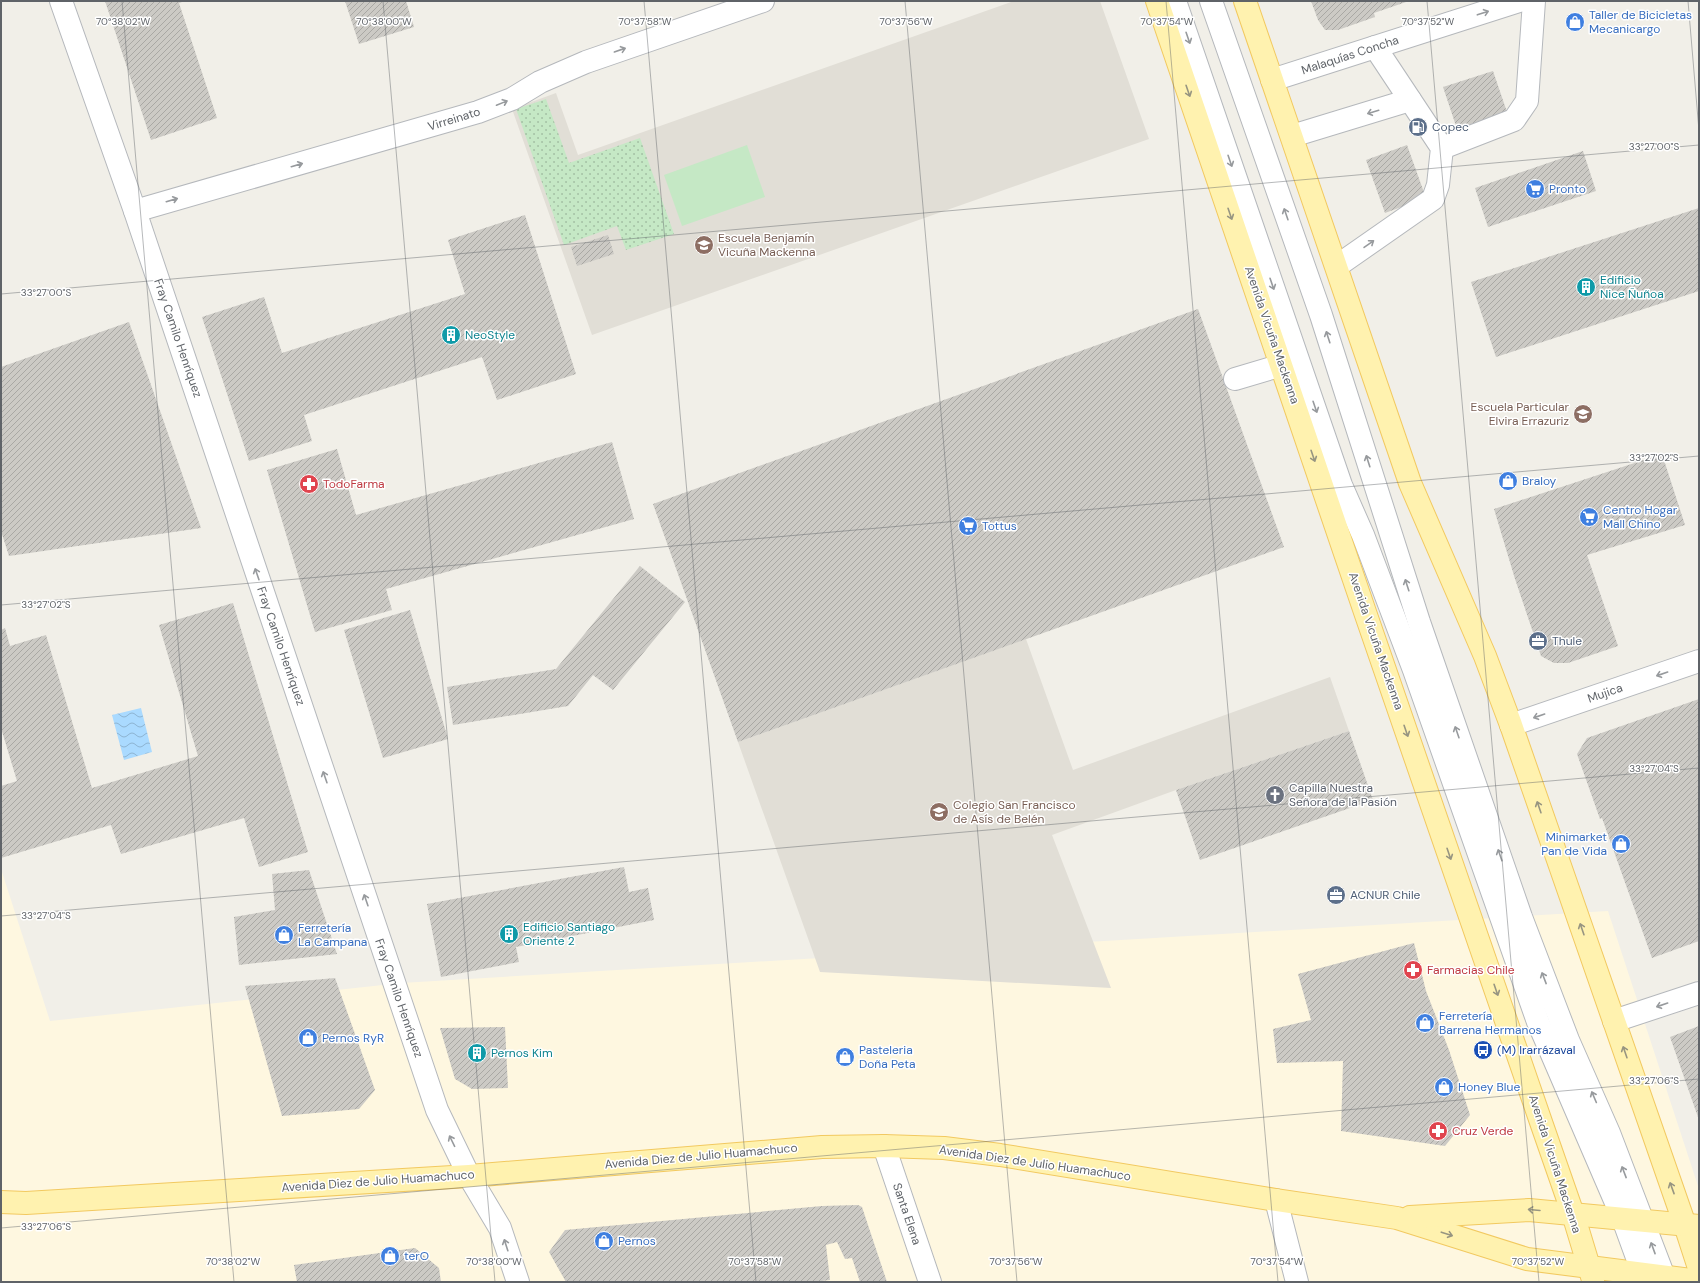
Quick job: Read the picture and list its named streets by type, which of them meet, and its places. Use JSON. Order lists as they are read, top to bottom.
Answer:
{
  "streets": {
    "main road": ["Avenida Vicuña Mackenna", "Avenida Diez de Julio Huamachuco"],
    "street": [
      "Malaquías Concha",
      "Virreinato",
      "Fray Camilo Henríquez",
      "Mujica",
      "Santa Elena"
    ]
  },
  "crossings": [
    ["Virreinato", "Fray Camilo Henríquez"],
    ["Avenida Vicuña Mackenna", "Avenida Diez de Julio Huamachuco"],
    ["Fray Camilo Henríquez", "Avenida Diez de Julio Huamachuco"],
    ["Avenida Diez de Julio Huamachuco", "Santa Elena"]
  ],
  "one_way": [
    "Malaquías Concha",
    "Virreinato",
    "Fray Camilo Henríquez",
    "Mujica"
  ],
  "places": {
    "shop": [
      "Taller de Bicicletas Mecanicargo",
      "Braloy",
      "Minimarket Pan de Vida",
      "Ferretería La Campana",
      "Ferretería Barrena Hermanos",
      "Pernos RyR",
      "Pasteleria Doña Peta",
      "Honey Blue",
      "Pernos",
      "terO"
    ],
    "fuel station": ["Copec"],
    "supermarket": ["Pronto", "Centro Hogar Mall Chino", "Tottus"],
    "school or university": ["Escuela Benjamín Vicuña Mackenna", "Escuela Particular Elvira Errazuriz", "Colegio San Francisco de Asís de Belén"],
    "building": [
      "Edificio Nice Ñuñoa",
      "NeoStyle",
      "Edificio Santiago Oriente 2",
      "Pernos Kim"
    ],
    "pharmacy": ["TodoFarma", "Farmacias Chile", "Cruz Verde"],
    "office": ["Thule", "ACNUR Chile"],
    "church": ["Capilla Nuestra Señora de la Pasión"],
    "bus stop": ["(M) Irarrázaval"]
  },
  "coordinates": [
    "70°38'02\"W",
    "70°38'00\"W",
    "70°37'58\"W",
    "70°37'56\"W",
    "70°37'54\"W",
    "70°37'52\"W",
    "33°27'00\"S",
    "33°27'02\"S",
    "33°27'04\"S",
    "33°27'06\"S"
  ]
}
